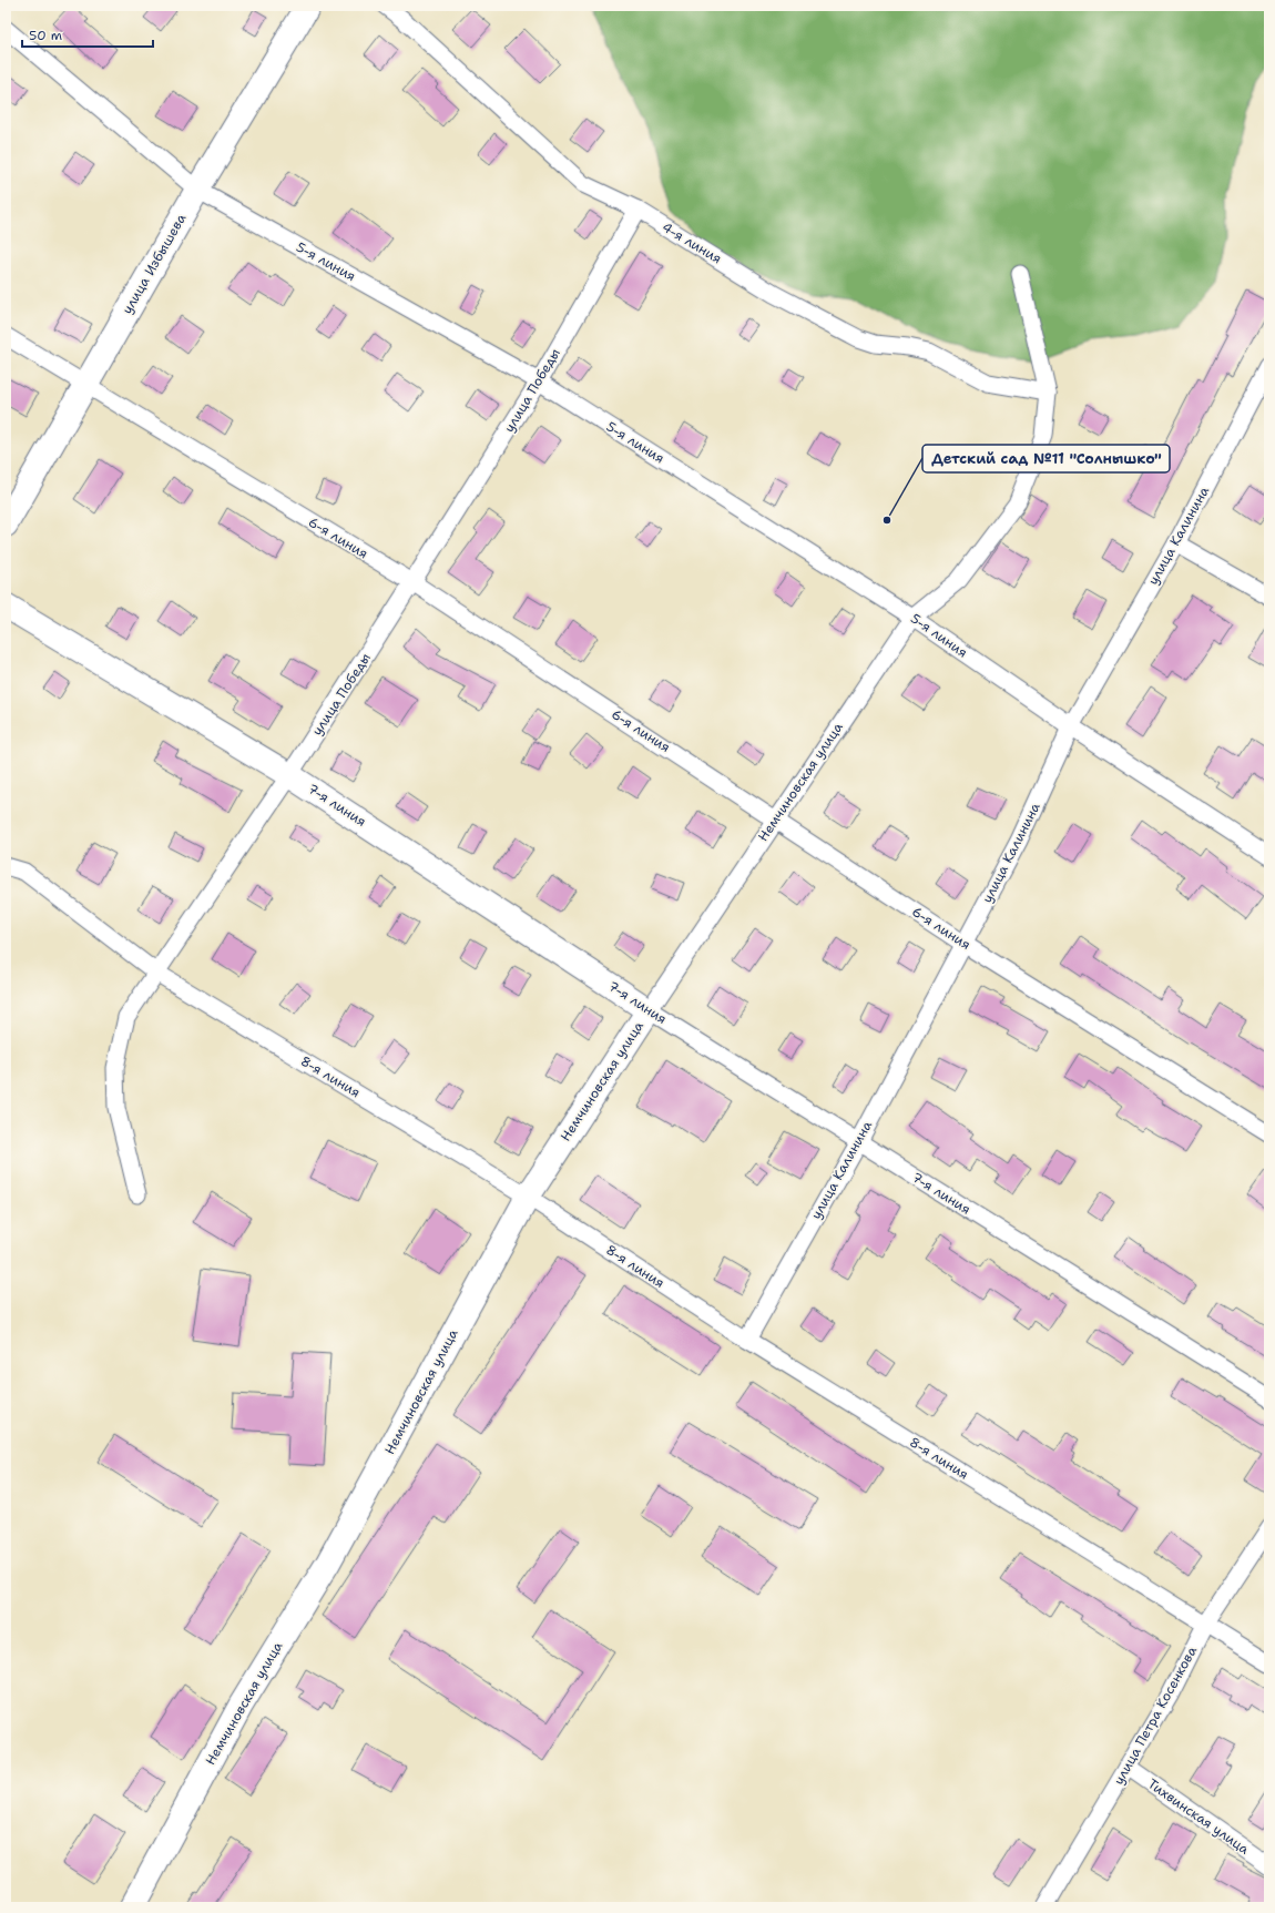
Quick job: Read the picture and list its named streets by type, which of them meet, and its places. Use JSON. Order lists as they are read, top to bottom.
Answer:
{
  "streets": {
    "main road": ["улица Избышева", "Немчиновская улица", "7-я линия"],
    "street": [
      "4-я линия",
      "5-я линия",
      "улица Победы",
      "улица Калинина",
      "6-я линия",
      "8-я линия",
      "улица Петра Косенкова",
      "Тихвинская улица"
    ]
  },
  "crossings": [
    ["4-я линия", "улица Победы"],
    ["4-я линия", "Немчиновская улица"],
    ["5-я линия", "улица Избышева"],
    ["5-я линия", "улица Победы"],
    ["5-я линия", "улица Калинина"],
    ["5-я линия", "Немчиновская улица"],
    ["улица Избышева", "6-я линия"],
    ["улица Победы", "6-я линия"],
    ["улица Победы", "7-я линия"],
    ["улица Победы", "8-я линия"],
    ["улица Калинина", "6-я линия"],
    ["улица Калинина", "7-я линия"],
    ["улица Калинина", "8-я линия"],
    ["6-я линия", "Немчиновская улица"],
    ["Немчиновская улица", "7-я линия"],
    ["Немчиновская улица", "8-я линия"],
    ["8-я линия", "улица Петра Косенкова"],
    ["улица Петра Косенкова", "Тихвинская улица"]
  ],
  "places": ["Детский сад №11 \"Солнышко\""],
  "scale_bar": "50 m"
}
